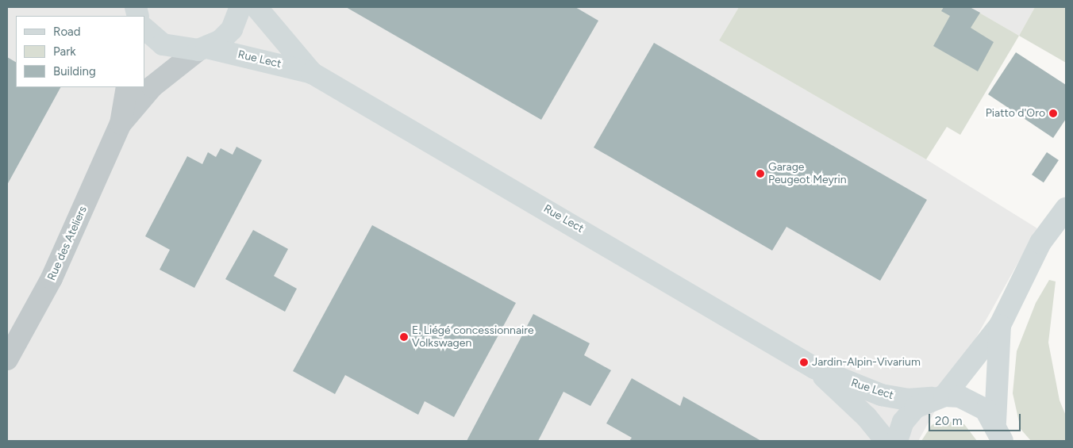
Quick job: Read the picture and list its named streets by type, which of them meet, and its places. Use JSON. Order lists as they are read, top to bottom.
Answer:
{
  "streets": {
    "main road": ["Rue Lect"],
    "street": ["Rue des Ateliers"]
  },
  "crossings": [
    ["Rue Lect", "Rue des Ateliers"]
  ],
  "places": [
    "Piatto d'Oro",
    "Garage Peugeot Meyrin",
    "E. Liégé concessionnaire Volkswagen",
    "Jardin-Alpin-Vivarium"
  ],
  "legend": ["Road", "Park", "Building"],
  "scale_bar": "20 m"
}
